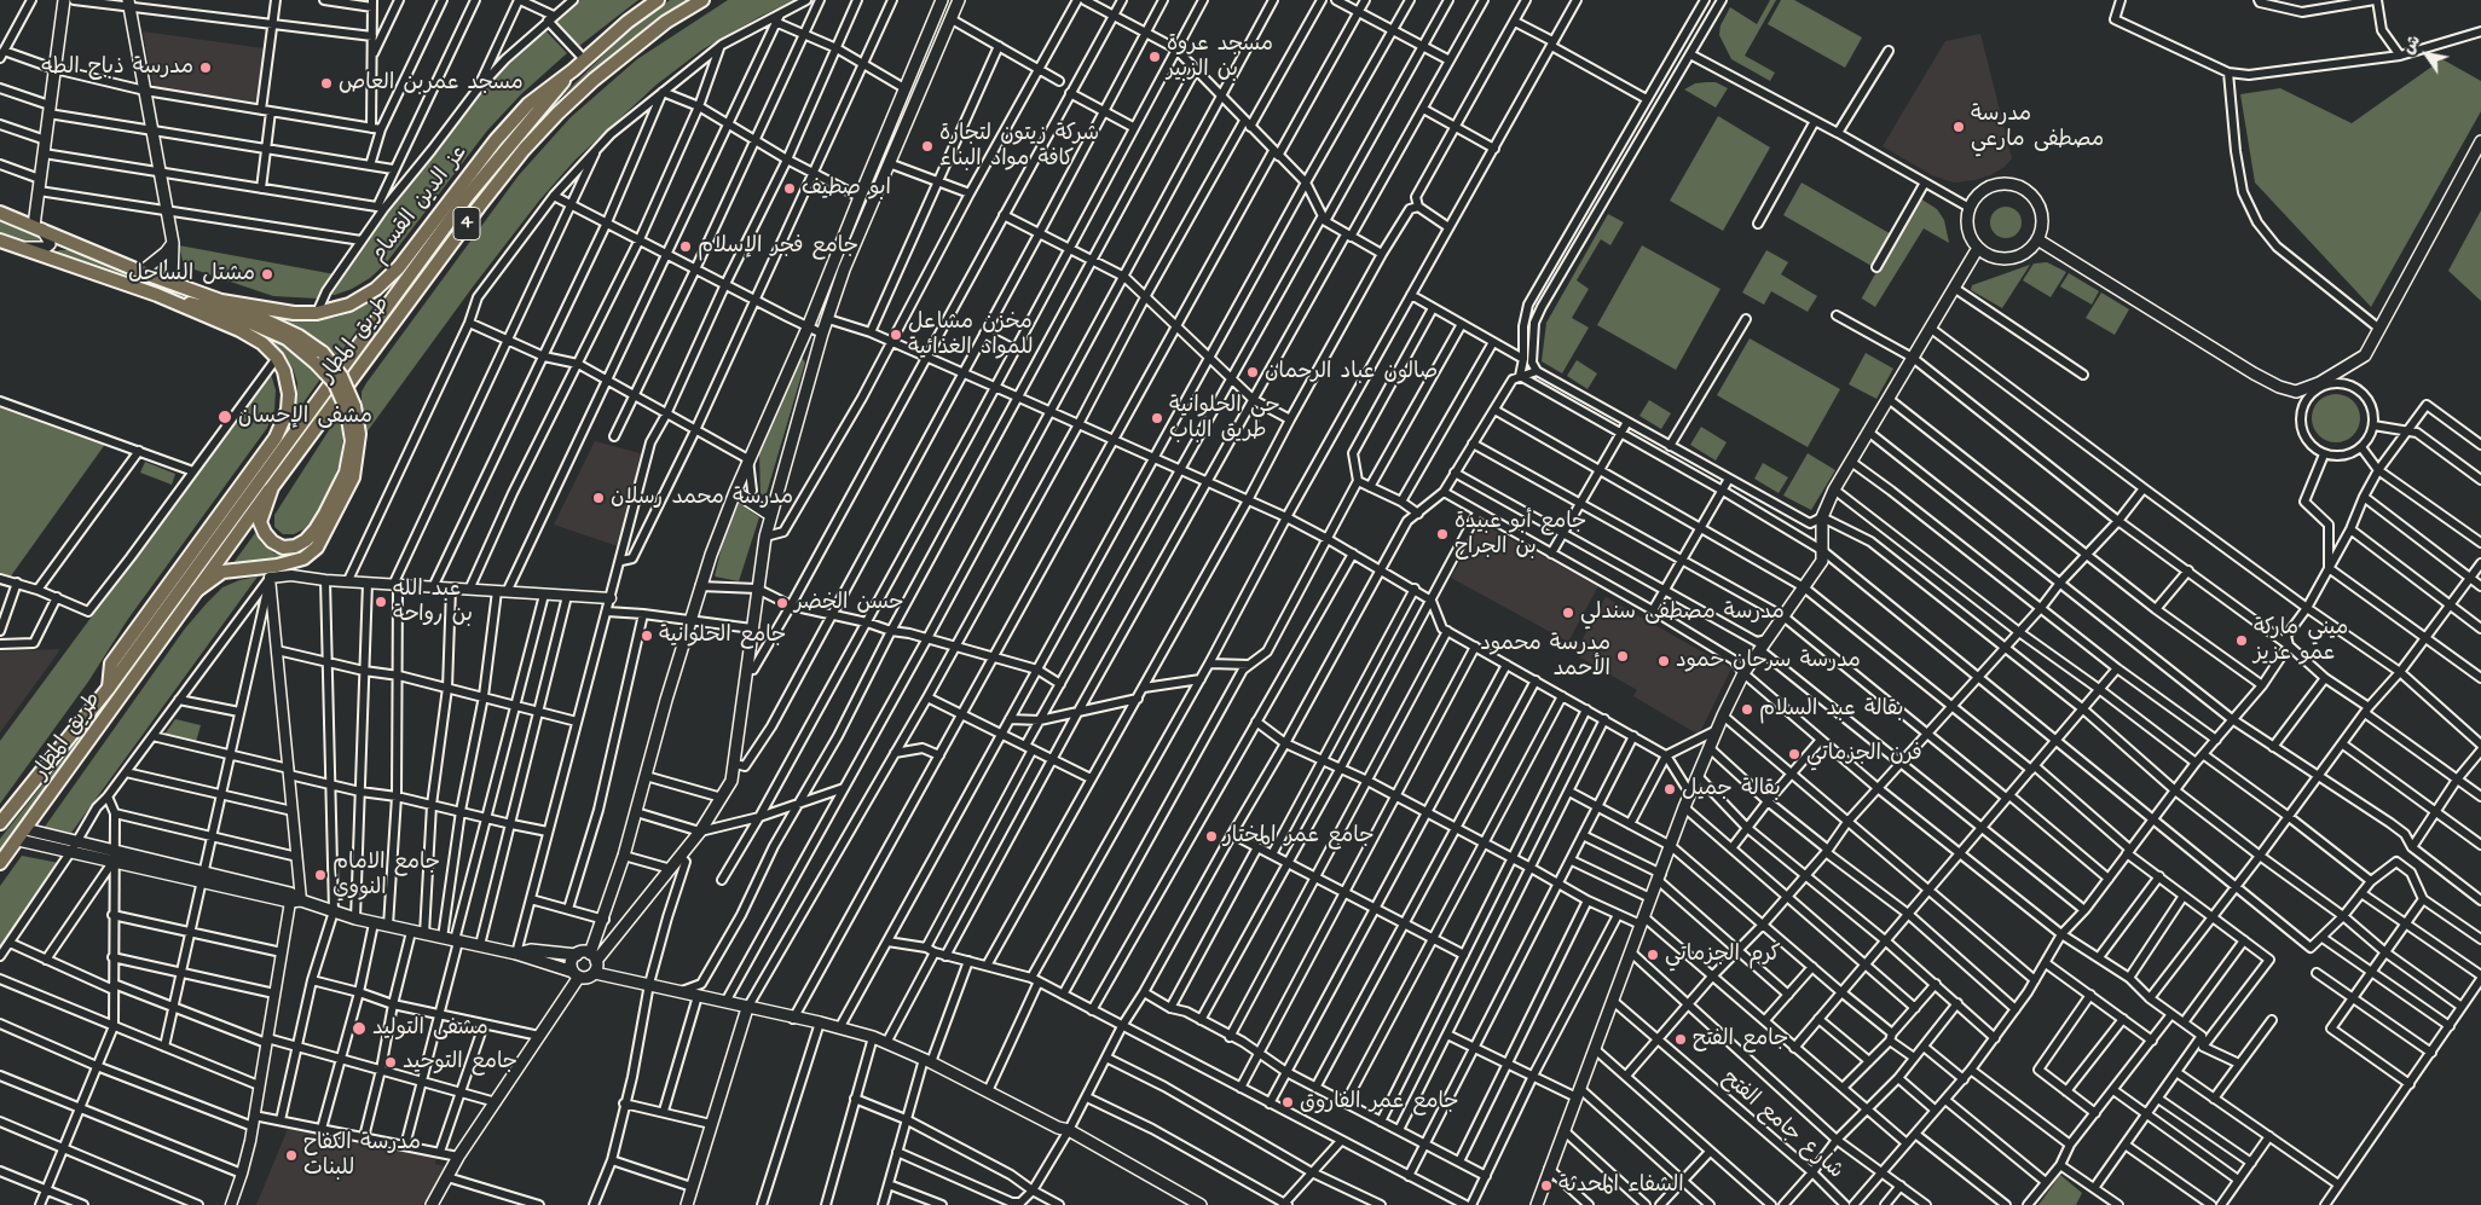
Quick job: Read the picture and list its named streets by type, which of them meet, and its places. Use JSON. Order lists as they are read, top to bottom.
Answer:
{
  "streets": {
    "main road": ["عز الدين القسام", "4", "طريق المطار"],
    "street": ["شارع جامع الفتح"]
  },
  "crossings": [
    ["عز الدين القسام", "طريق المطار"],
    ["4", "طريق المطار"]
  ],
  "places": [
    "مسجد عروة بن الزبير",
    "مدرسة ذباح الطه",
    "مسجد عمربن العاص",
    "مدرسة مصطفى مارعي",
    "شركة زيتون لتجارة كافة مواد البناء",
    "ابو صطيف",
    "جامع فجر الإسلام",
    "مشتل الساحل",
    "مخزن مشاعل للمواد الغذائية",
    "صالون عباد الرحمان",
    "مشفى الإحسان",
    "حي الحلوانية طريق الباب",
    "مدرسة محمد رسلان",
    "جامع أبو عبيدة بن الجراح",
    "عبد الله بن رواحة",
    "حسن الخضر",
    "مدرسة مصطفى سندلي",
    "جامع الحلوانية",
    "ميني ماركة عمو عزيز",
    "مدرسة محمود الأحمد",
    "مدرسة سرحان حمود",
    "بقالة عبد السلام",
    "فرن الجزماتي",
    "بقالة جميل",
    "جامع عمر المختار",
    "جامع الامام النووي",
    "كرم الجزماتي",
    "مشفى التوليد",
    "جامع الفتح",
    "جامع التوحيد",
    "جامع عمر الفاروق",
    "مدرسة الكفاح للبنات",
    "الشفاء المحدثة"
  ],
  "north": "top left"
}
